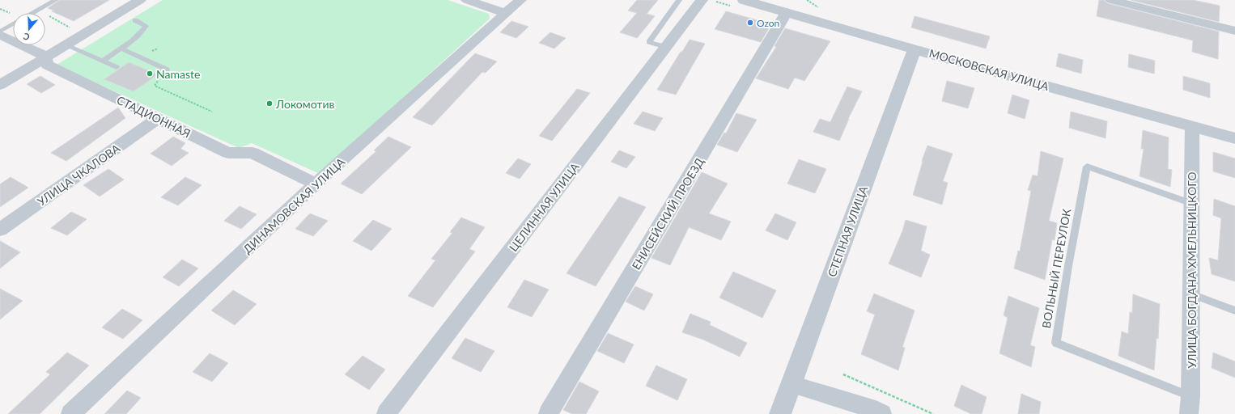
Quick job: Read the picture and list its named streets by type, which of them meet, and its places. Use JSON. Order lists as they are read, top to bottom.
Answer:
{
  "streets": {
    "street": [
      "МОСКОВСКАЯ УЛИЦА",
      "СТАДИОННАЯ",
      "УЛИЦА ЧКАЛОВА",
      "ДИНАМОВСКАЯ УЛИЦА",
      "ЦЕЛИННАЯ УЛИЦА",
      "ЕНИСЕЙСКИЙ ПРОЕЗД",
      "СТЕПНАЯ УЛИЦА",
      "УЛИЦА БОГДАНА ХМЕЛЬНИЦКОГО"
    ],
    "lane": ["ВОЛЬНЫЙ ПЕРЕУЛОК"]
  },
  "crossings": [
    ["МОСКОВСКАЯ УЛИЦА", "ЕНИСЕЙСКИЙ ПРОЕЗД"],
    ["МОСКОВСКАЯ УЛИЦА", "СТЕПНАЯ УЛИЦА"],
    ["МОСКОВСКАЯ УЛИЦА", "УЛИЦА БОГДАНА ХМЕЛЬНИЦКОГО"],
    ["СТАДИОННАЯ", "УЛИЦА ЧКАЛОВА"],
    ["СТАДИОННАЯ", "ДИНАМОВСКАЯ УЛИЦА"],
    ["ВОЛЬНЫЙ ПЕРЕУЛОК", "УЛИЦА БОГДАНА ХМЕЛЬНИЦКОГО"]
  ],
  "places": ["Ozon", "Namaste", "Локомотив"],
  "north": "bottom"
}
